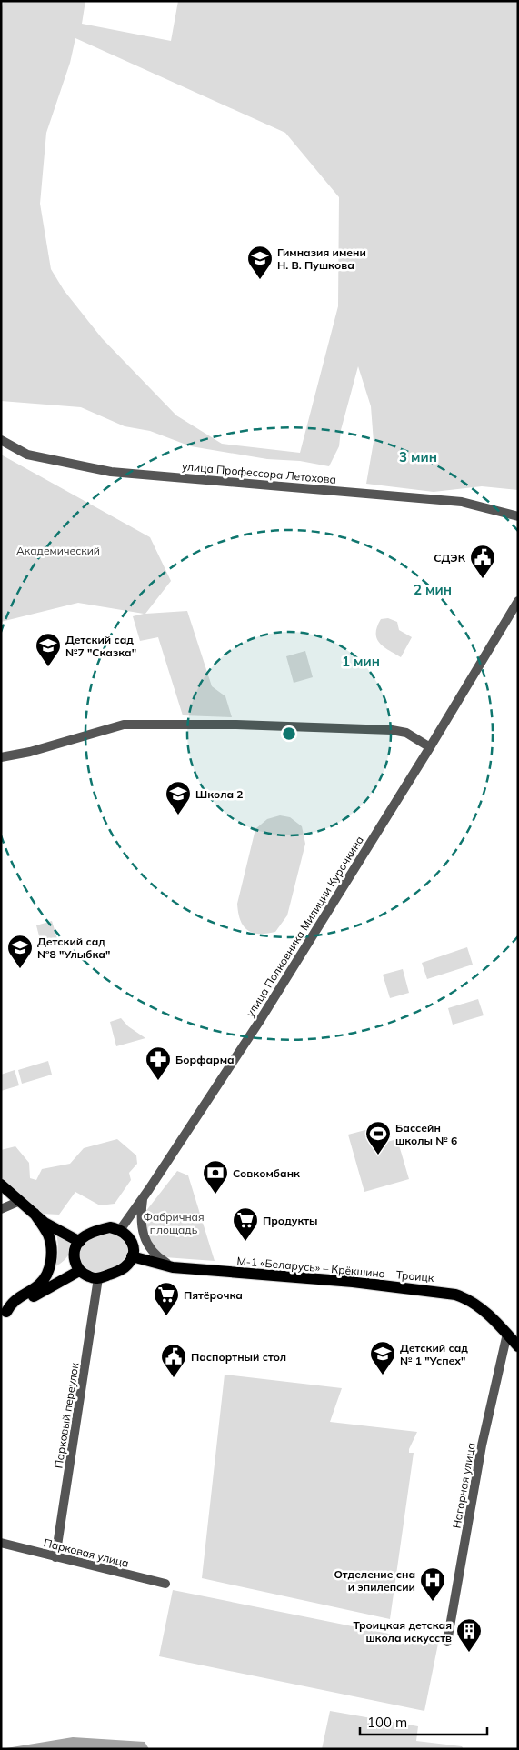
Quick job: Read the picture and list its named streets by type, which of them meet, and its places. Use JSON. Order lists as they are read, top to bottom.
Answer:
{
  "streets": {
    "main road": ["М-1 «Беларусь» – Крёкшино – Троицк"],
    "street": [
      "улица Профессора Летохова",
      "улица Полковника Милиции Курочкина",
      "Парковый переулок",
      "Нагорная улица",
      "Парковая улица"
    ]
  },
  "crossings": [
    ["улица Полковника Милиции Курочкина", "М-1 «Беларусь» – Крёкшино – Троицк"],
    ["улица Полковника Милиции Курочкина", "Парковый переулок"],
    ["М-1 «Беларусь» – Крёкшино – Троицк", "Парковый переулок"],
    ["М-1 «Беларусь» – Крёкшино – Троицк", "Нагорная улица"],
    ["Парковый переулок", "Парковая улица"]
  ],
  "parks": ["Академический", "Фабричная площадь"],
  "places": {
    "school or university": [
      "Гимназия имени Н. В. Пушкова",
      "Детский сад №7 \"Сказка\"",
      "Школа 2",
      "Детский сад №8 \"Улыбка\"",
      "Детский сад № 1 \"Успех\""
    ],
    "public building": ["СДЭК", "Паспортный стол"],
    "pharmacy": ["Борфарма"],
    "sports": ["Бассейн школы № 6"],
    "bank": ["Совкомбанк"],
    "supermarket": ["Продукты", "Пятёрочка"],
    "hospital": ["Отделение сна и эпилепсии"],
    "building": ["Троицкая детская школа искусств"]
  },
  "scale_bar": "100 m",
  "rings": ["3 мин", "2 мин", "1 мин"]
}
